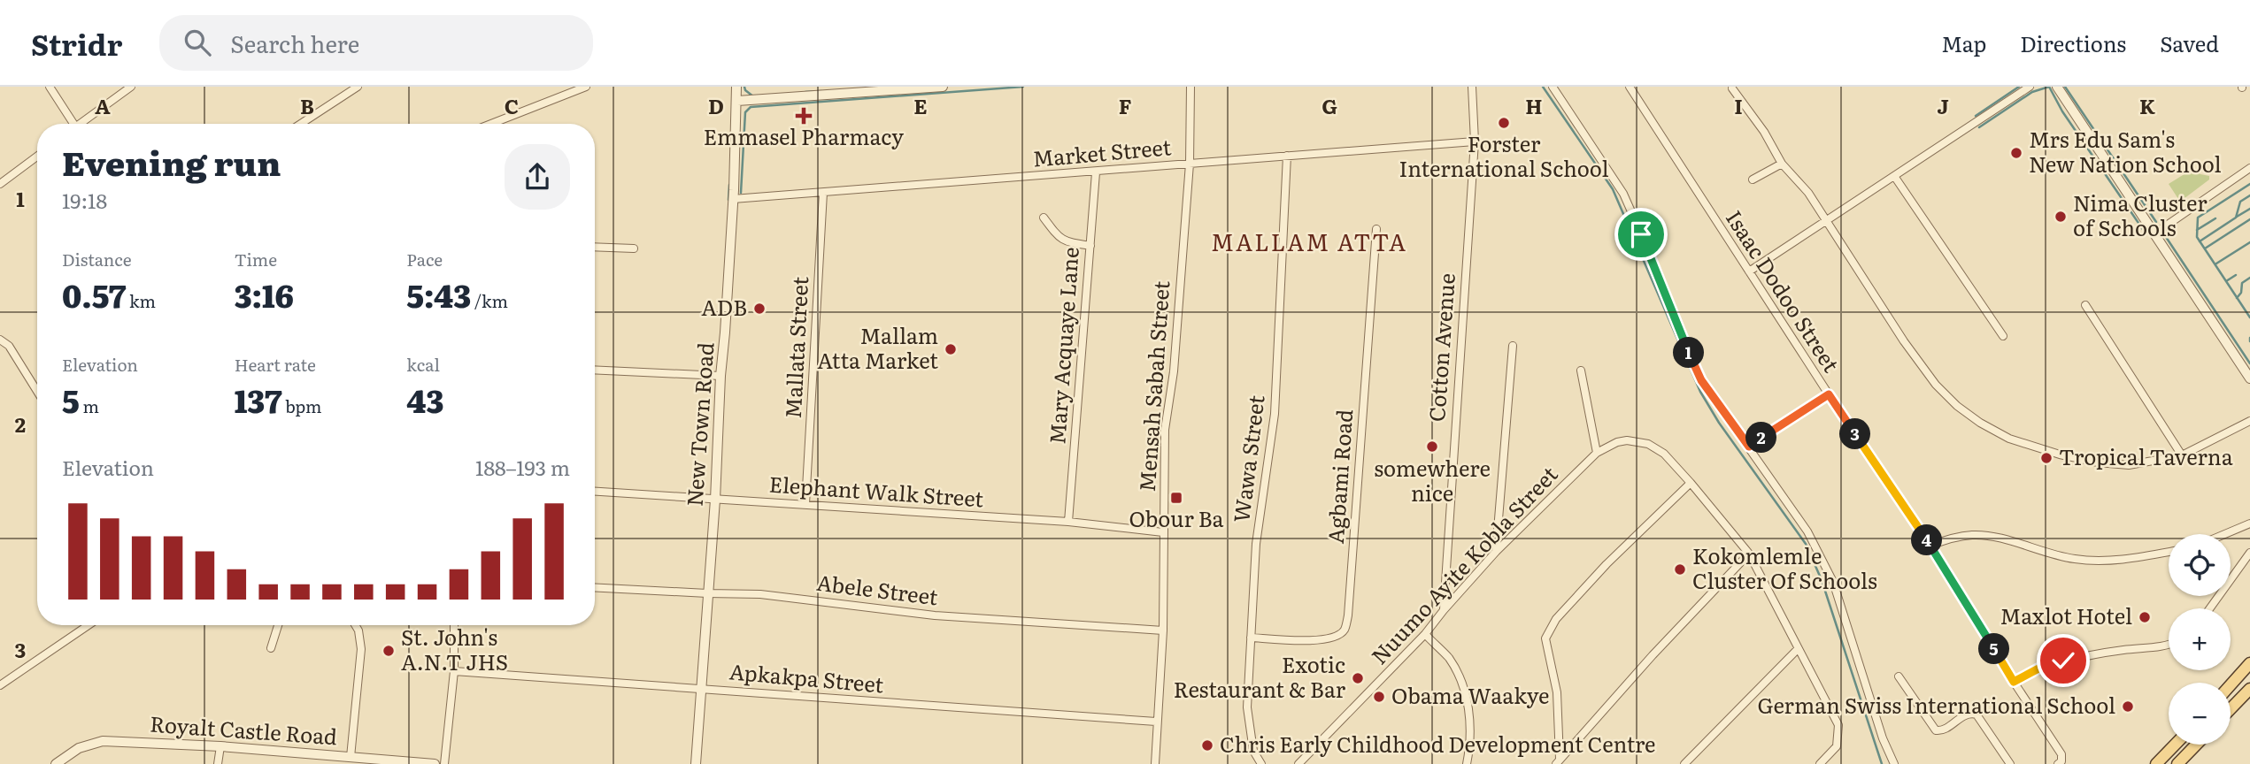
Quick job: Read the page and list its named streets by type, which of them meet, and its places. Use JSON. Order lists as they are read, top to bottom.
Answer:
{
  "streets": {
    "street": [
      "Market Street",
      "Isaac Dodoo Street",
      "Mary Acquaye Lane",
      "Mallata Street",
      "Cotton Avenue",
      "Mensah Sabah Street",
      "New Town Road",
      "Wawa Street",
      "Agbami Road",
      "Elephant Walk Street",
      "Nuumo Ayite Kobla Street",
      "Abele Street",
      "Apkakpa Street",
      "Royalt Castle Road"
    ]
  },
  "crossings": [
    ["Market Street", "Mary Acquaye Lane"],
    ["Market Street", "Mallata Street"],
    ["Market Street", "Cotton Avenue"],
    ["Market Street", "Mensah Sabah Street"],
    ["Market Street", "New Town Road"],
    ["Market Street", "Wawa Street"],
    ["Mary Acquaye Lane", "Elephant Walk Street"],
    ["Mallata Street", "Elephant Walk Street"],
    ["Cotton Avenue", "Nuumo Ayite Kobla Street"],
    ["Mensah Sabah Street", "Elephant Walk Street"],
    ["Mensah Sabah Street", "Abele Street"],
    ["Mensah Sabah Street", "Apkakpa Street"],
    ["New Town Road", "Elephant Walk Street"],
    ["New Town Road", "Abele Street"],
    ["New Town Road", "Apkakpa Street"],
    ["Wawa Street", "Agbami Road"]
  ],
  "districts": ["MALLAM ATTA"],
  "places": {
    "health": ["Emmasel Pharmacy"],
    "other": [
      "Forster International School",
      "Mrs Edu Sam's New Nation School",
      "Nima Cluster of Schools",
      "ADB",
      "Mallam Atta Market",
      "somewhere nice",
      "Tropical Taverna",
      "Kokomlemle Cluster Of Schools",
      "Maxlot Hotel",
      "St. John's A.N.T JHS",
      "Exotic Restaurant & Bar",
      "Obama Waakye",
      "German Swiss International School",
      "Chris Early Childhood Development Centre"
    ],
    "transit": ["Obour Ba"]
  },
  "page": {
    "header": "Stridr",
    "search": "Search here",
    "nav": ["Map", "Directions", "Saved"],
    "heading": ["Evening run", "19:18"],
    "stats": [
      ["Distance", "0.57 km"],
      ["Time", "3:16"],
      ["Pace", "5:43 /km"],
      ["Elevation", "5 m"],
      ["Heart rate", "137 bpm"],
      ["kcal", "43"]
    ],
    "pins": [
      "1",
      "3",
      "2",
      "4",
      "5"
    ],
    "chart": ["Elevation", "188–193 m"],
    "map_buttons": ["+", "−"]
  },
  "grid": {
    "columns": [
      "A",
      "B",
      "C",
      "D",
      "E",
      "F",
      "G",
      "H",
      "I",
      "J",
      "K"
    ],
    "rows": ["1", "2", "3"]
  }
}
